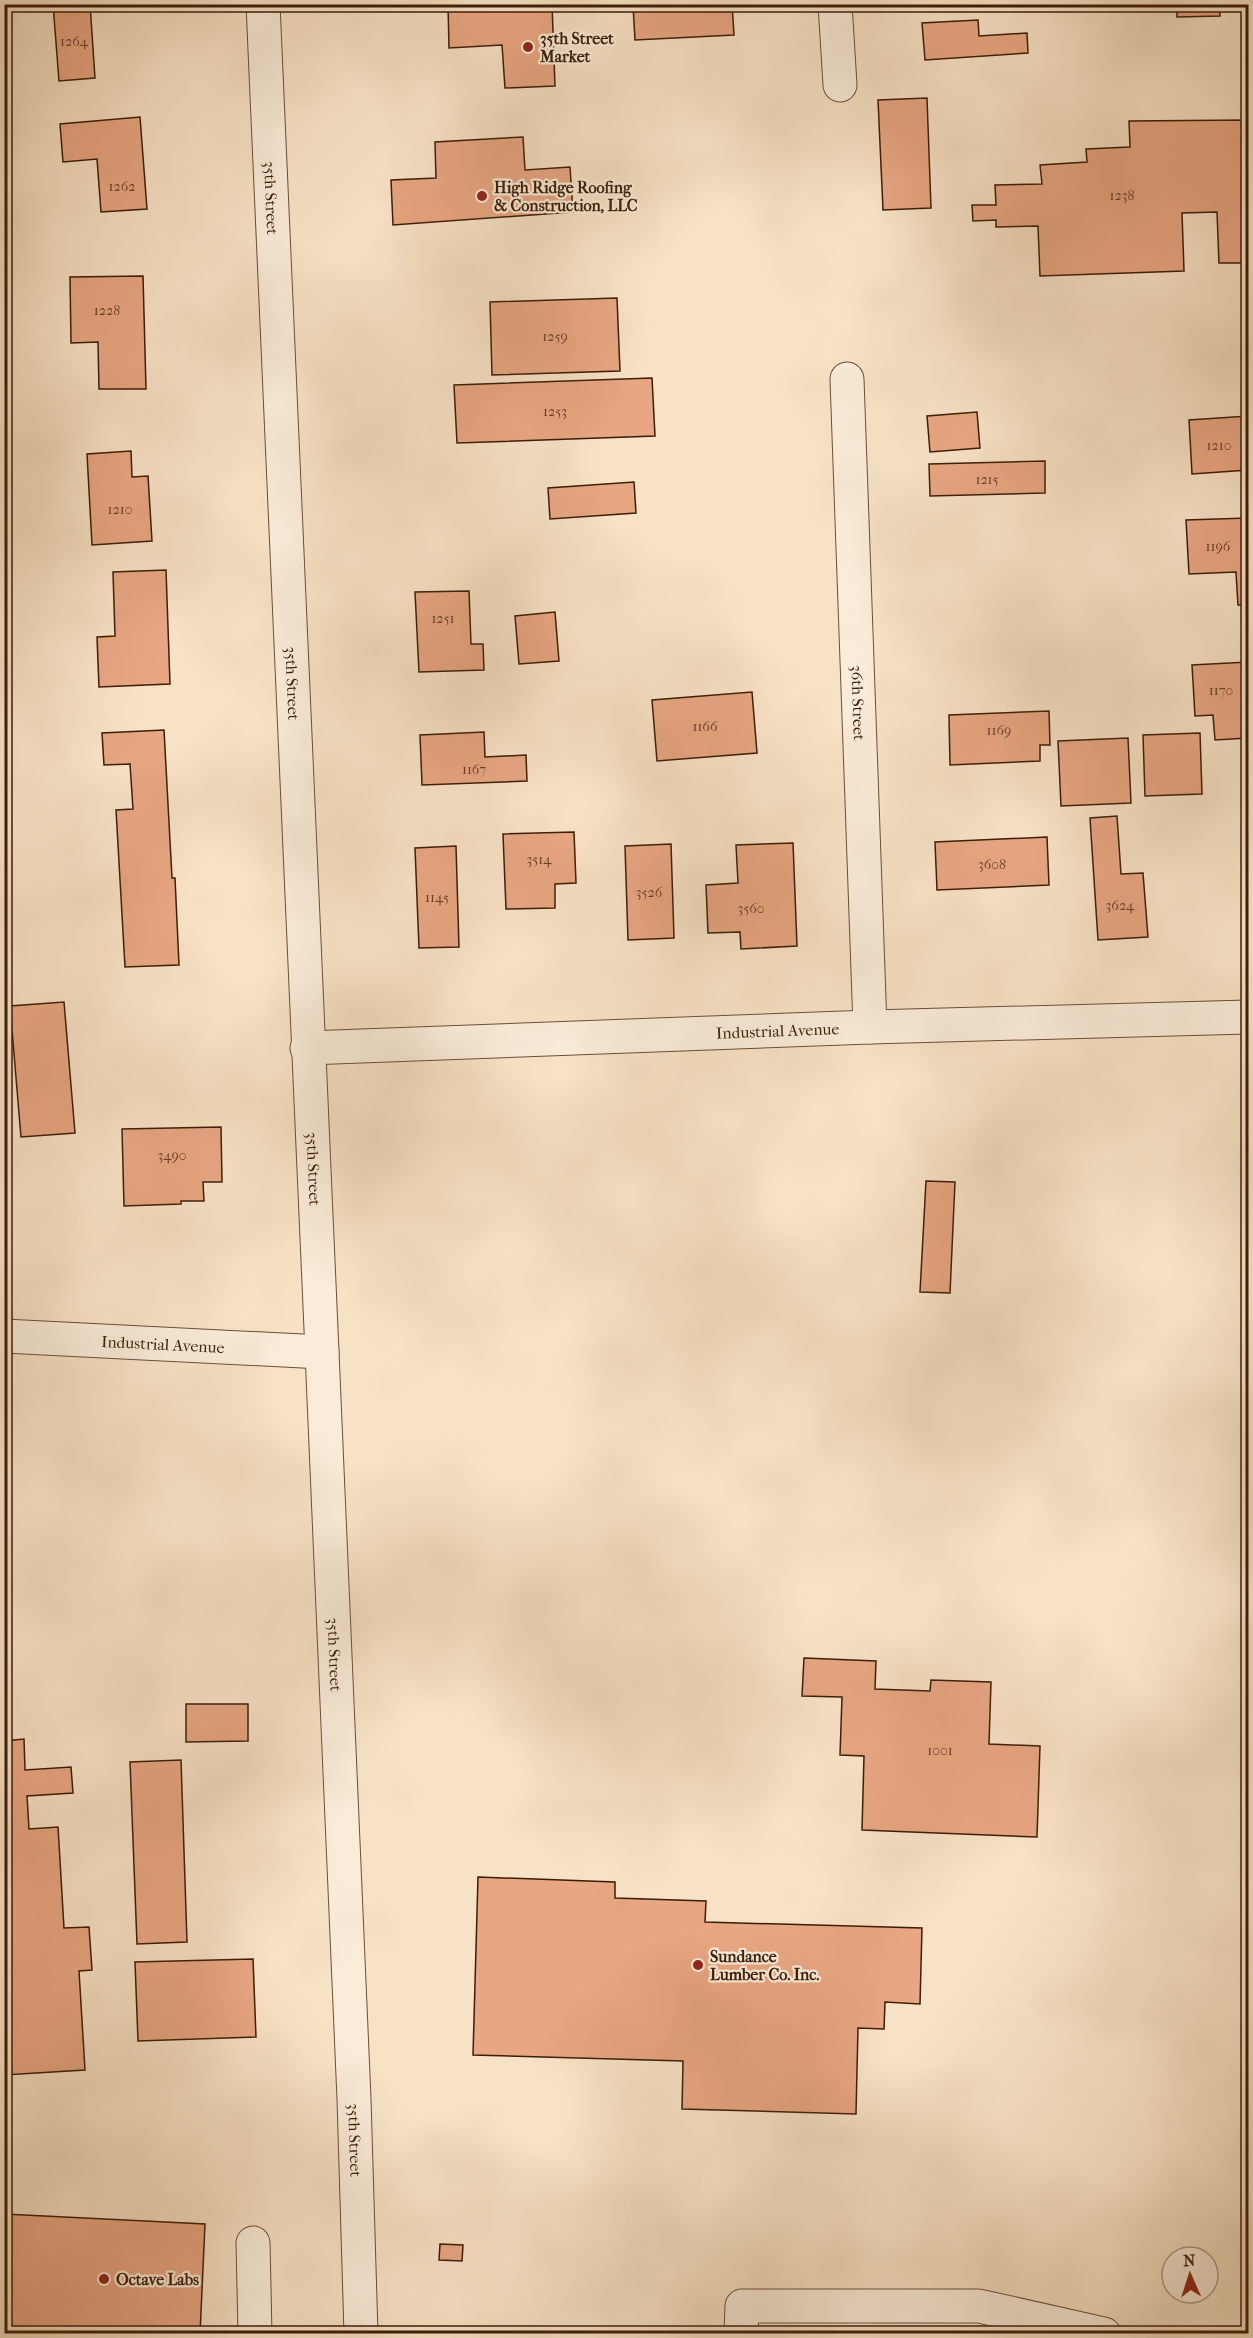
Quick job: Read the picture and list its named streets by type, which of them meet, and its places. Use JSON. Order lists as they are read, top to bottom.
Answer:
{
  "streets": {
    "street": ["35th Street", "36th Street", "Industrial Avenue"]
  },
  "crossings": [
    ["35th Street", "Industrial Avenue"],
    ["36th Street", "Industrial Avenue"]
  ],
  "places": [
    "35th Street Market",
    "High Ridge Roofing & Construction, LLC",
    "Sundance Lumber Co. Inc.",
    "Octave Labs"
  ],
  "house_numbers": [
    "1264",
    "1262",
    "1238",
    "1228",
    "1259",
    "1253",
    "1210",
    "1215",
    "1210",
    "1196",
    "1251",
    "1170",
    "1166",
    "1169",
    "1167",
    "3514",
    "3608",
    "3526",
    "1145",
    "3624",
    "3560",
    "3490",
    "1001"
  ],
  "north": "top"
}
